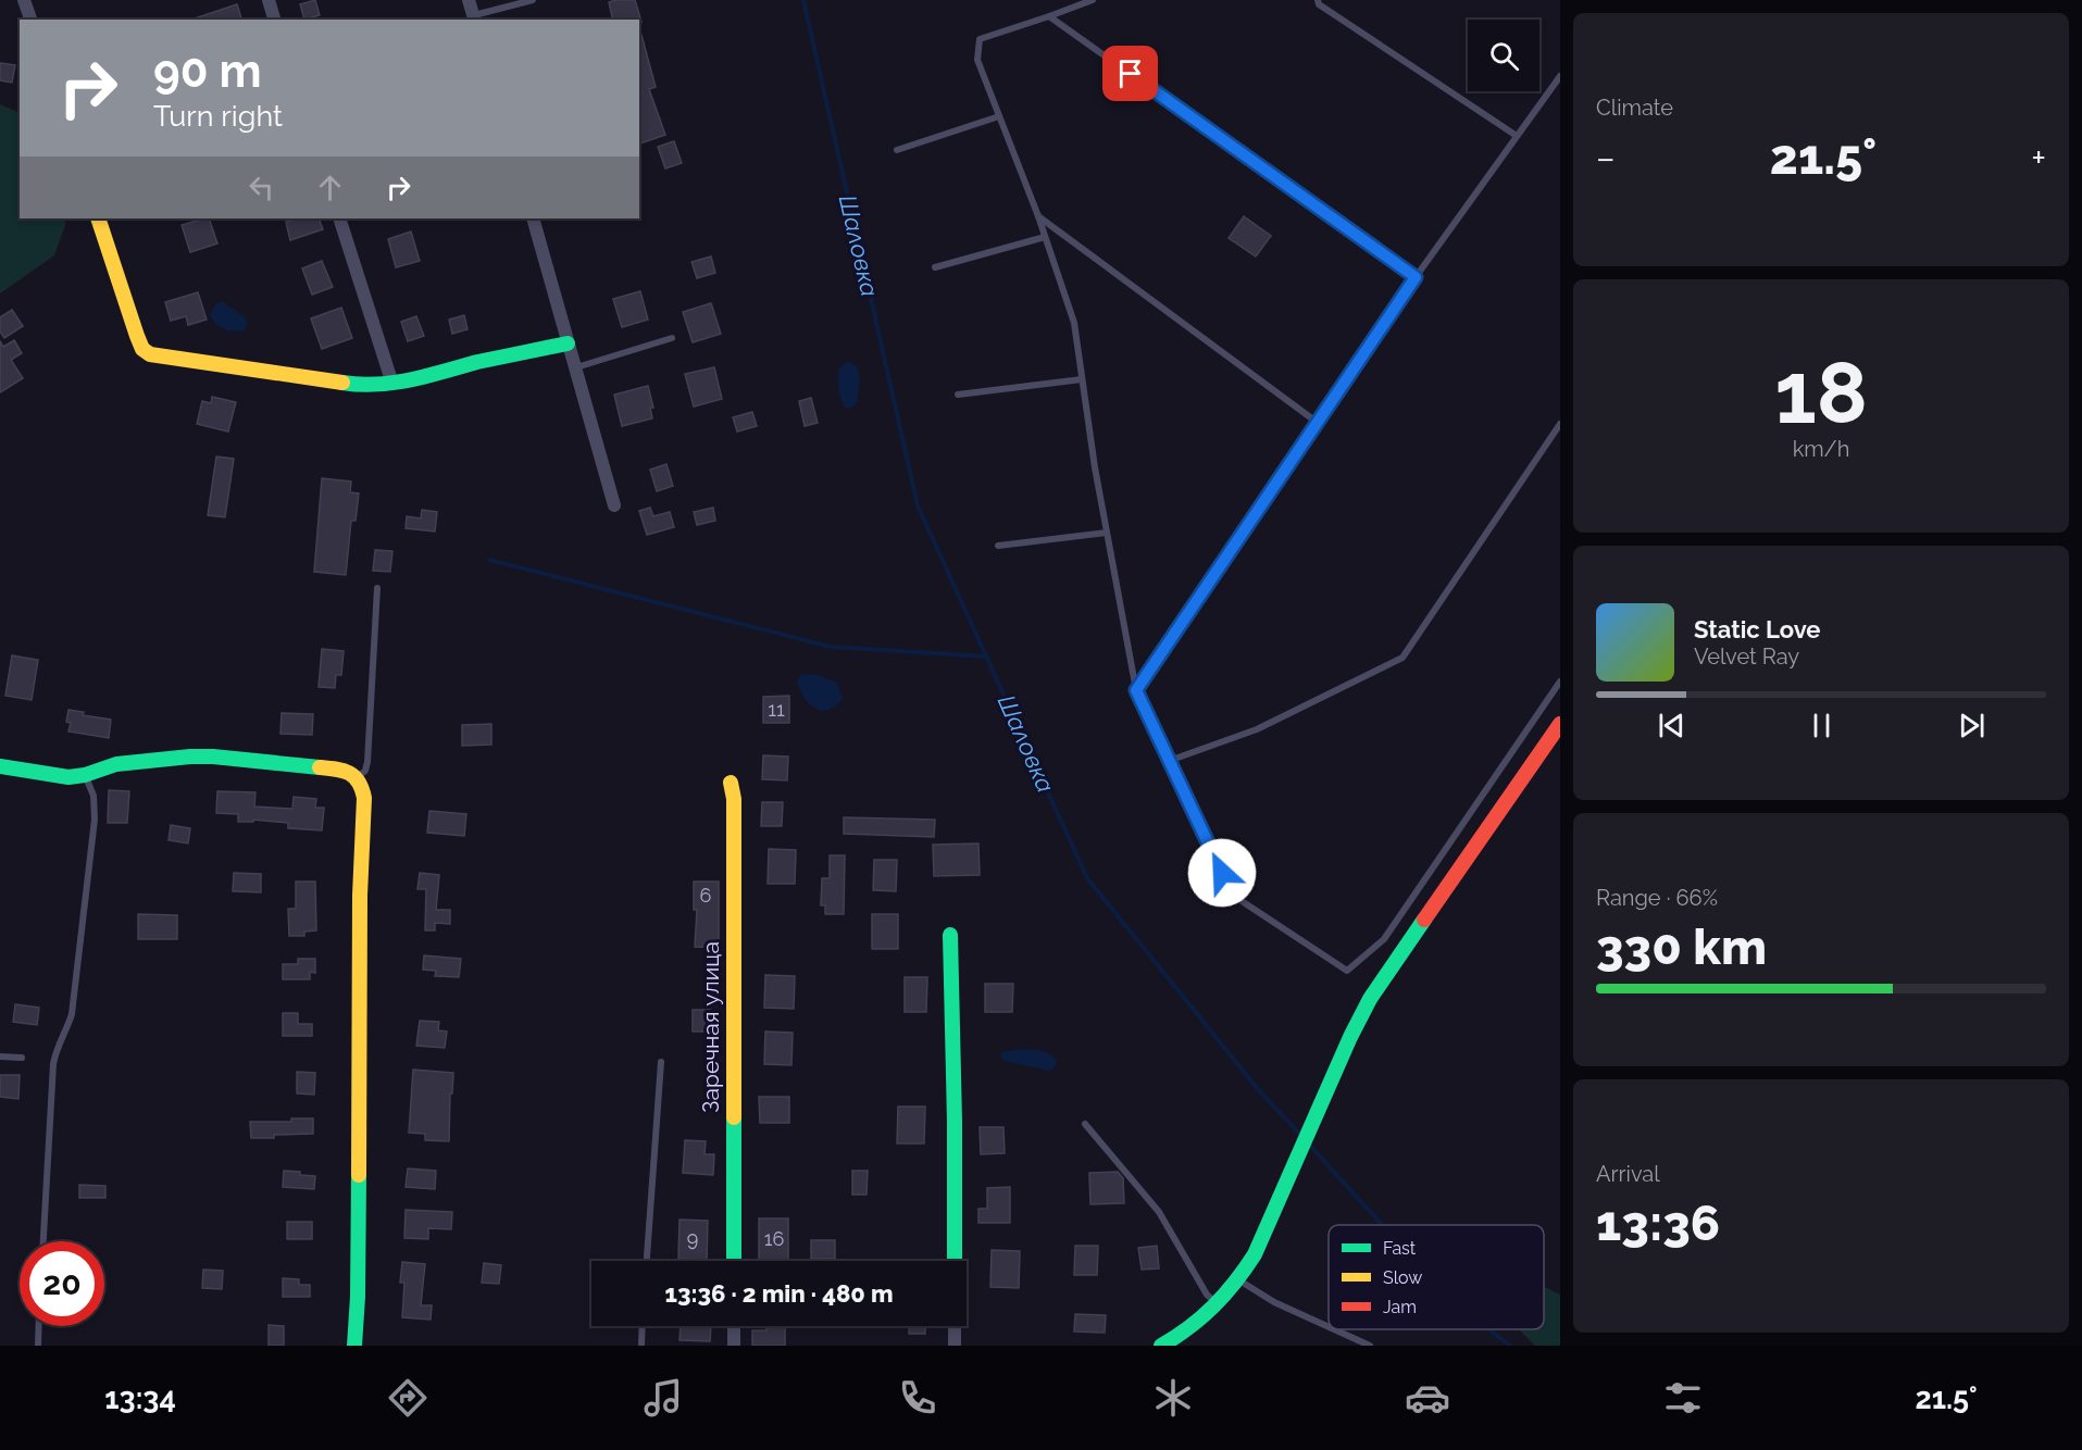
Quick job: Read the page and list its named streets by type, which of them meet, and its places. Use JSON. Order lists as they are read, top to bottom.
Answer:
{
  "streets": {
    "street": ["Заречная улица"]
  },
  "water": ["Шаловка"],
  "house_numbers": [
    "11",
    "6",
    "9",
    "16"
  ],
  "legend": ["Fast", "Slow", "Jam"],
  "page": {
    "tile": [
      "Climate",
      ["18", "km/h"],
      ["Range · 66%", "330 km"],
      ["Arrival", "13:36"]
    ],
    "turn": ["90 m", "Turn right"],
    "heat": ["−", "21.5°", "+"],
    "song": ["Static Love", "Velvet Ray"],
    "limit": "20",
    "trip": "13:36 · 2 min · 480 m",
    "tabs": ["13:34", "21.5°"]
  }
}
